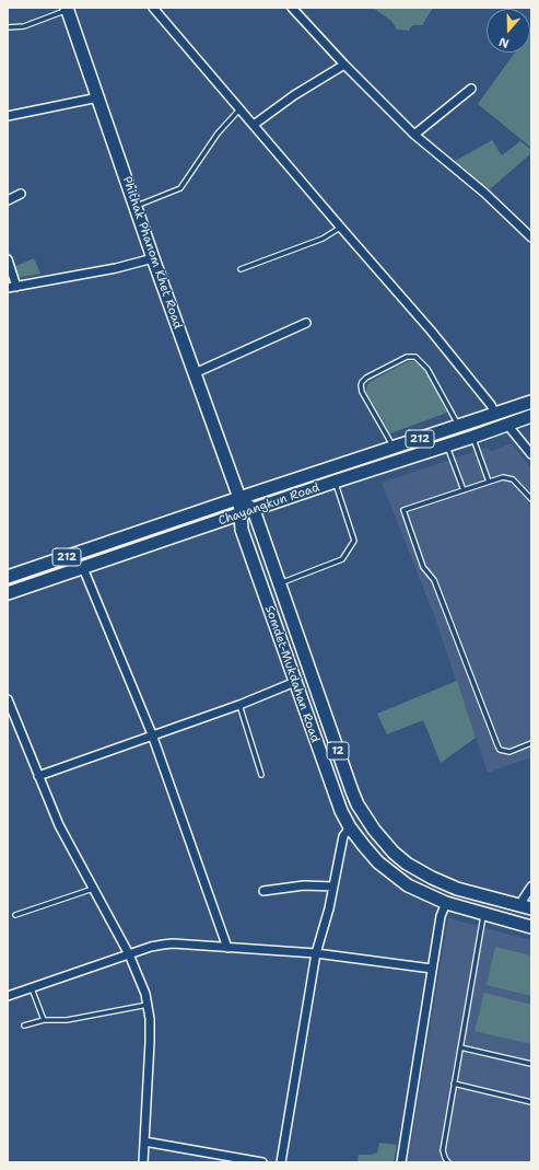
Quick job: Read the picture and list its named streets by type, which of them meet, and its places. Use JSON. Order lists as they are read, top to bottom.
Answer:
{
  "streets": {
    "main road": [
      "Phithak Phanom Khet Road",
      "212",
      "Chayangkun Road",
      "Somdet-Mukdahan Road",
      "12"
    ]
  },
  "crossings": [
    ["Phithak Phanom Khet Road", "Chayangkun Road"],
    ["Phithak Phanom Khet Road", "Somdet-Mukdahan Road"],
    ["Chayangkun Road", "Somdet-Mukdahan Road"]
  ],
  "north": "bottom"
}
